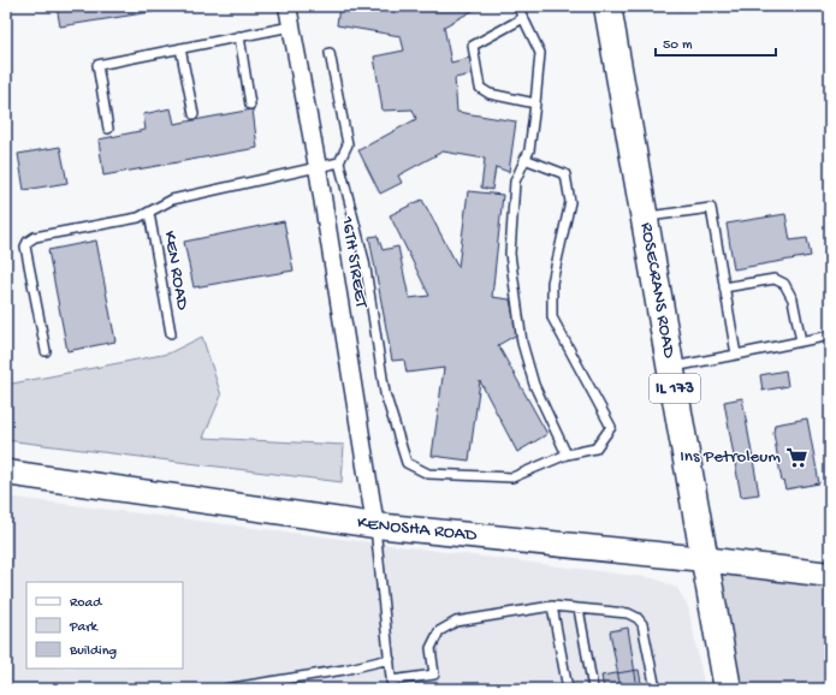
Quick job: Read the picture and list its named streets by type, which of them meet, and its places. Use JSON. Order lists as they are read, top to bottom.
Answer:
{
  "streets": {
    "main road": ["ROSECRANS ROAD", "IL 173"],
    "street": ["16TH STREET", "KENOSHA ROAD"],
    "lane": ["KEN ROAD"]
  },
  "crossings": [
    ["16TH STREET", "KENOSHA ROAD"],
    ["ROSECRANS ROAD", "KENOSHA ROAD"]
  ],
  "places": {
    "supermarket": ["Ins Petroleum"]
  },
  "legend": ["Road", "Park", "Building"],
  "scale_bar": "50 m"
}
